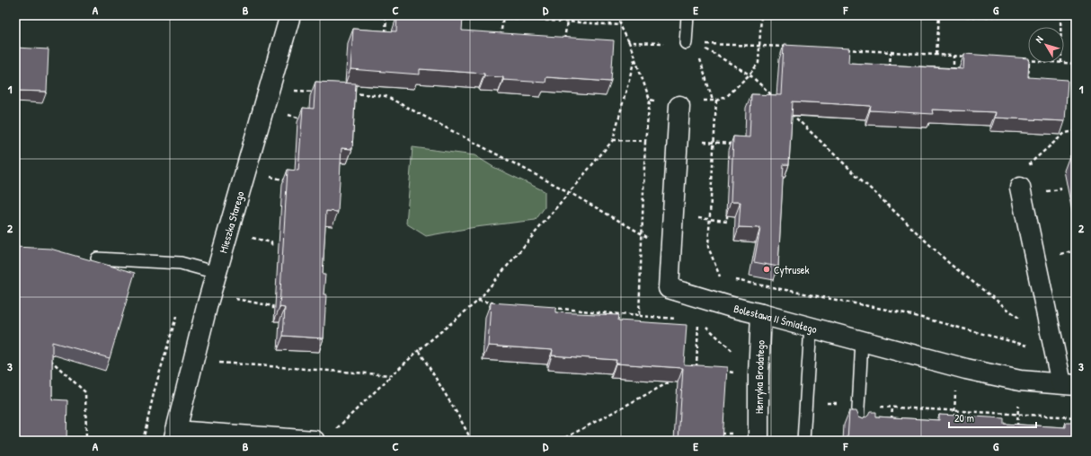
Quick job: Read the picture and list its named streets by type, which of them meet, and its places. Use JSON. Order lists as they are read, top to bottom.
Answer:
{
  "streets": {
    "street": ["Mieszka Starego", "Bolesława II Śmiałego", "Henryka Brodatego"]
  },
  "crossings": [
    ["Bolesława II Śmiałego", "Henryka Brodatego"]
  ],
  "places": ["Cytrusek"],
  "scale_bar": "20 m",
  "north": "top left",
  "grid": {
    "columns": [
      "A",
      "B",
      "C",
      "D",
      "E",
      "F",
      "G"
    ],
    "rows": ["1", "2", "3"]
  }
}
